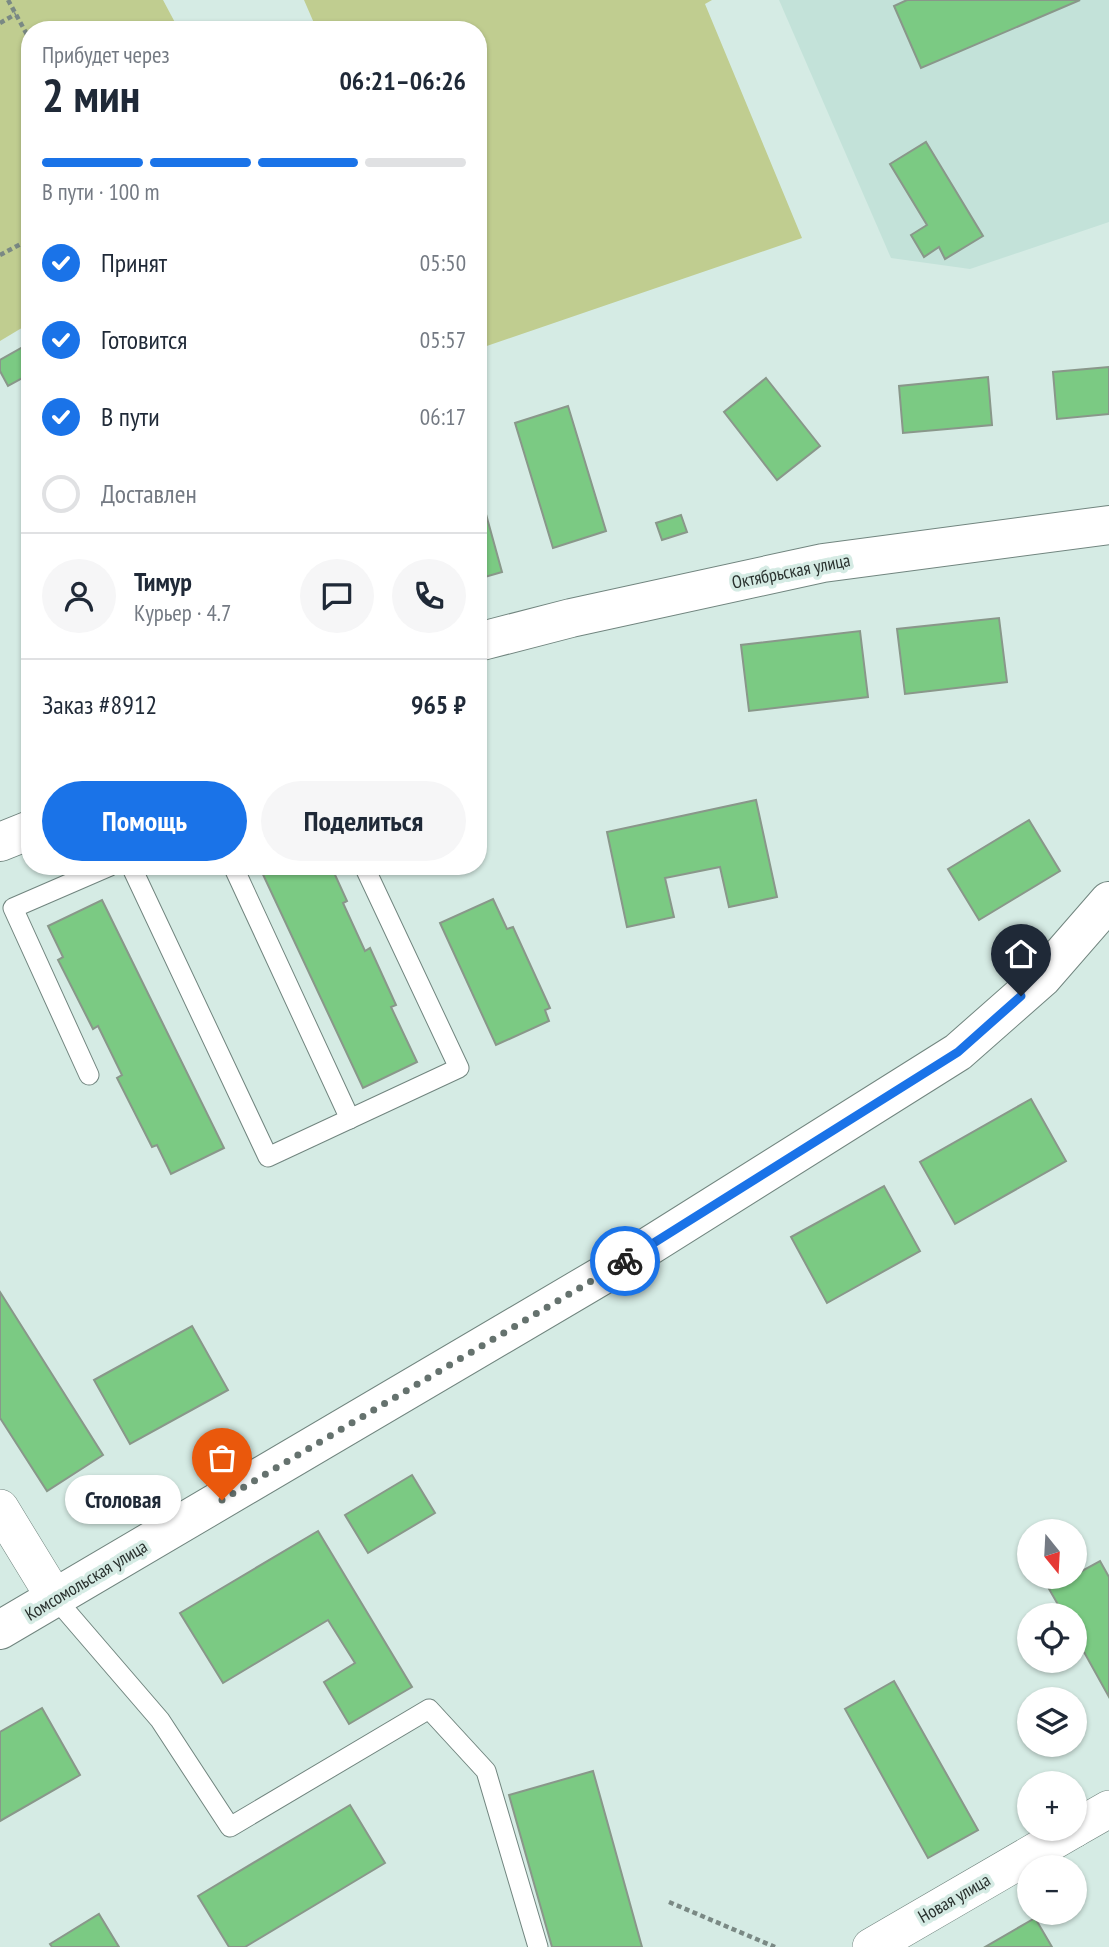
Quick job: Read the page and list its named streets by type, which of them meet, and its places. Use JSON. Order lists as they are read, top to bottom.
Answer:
{
  "streets": {
    "main road": ["Октябрьская улица", "Комсомольская улица"],
    "street": ["Новая улица"]
  },
  "places": ["Столовая"],
  "north": "bottom",
  "page": {
    "heading": ["2 мин", "Прибудет через", "06:21–06:26"],
    "panel": [
      "Тимур",
      "Курьер · 4.7",
      "Заказ #8912",
      "965 ₽"
    ],
    "bar": "В пути · 100 m",
    "list": [
      ["Принят", "05:50"],
      ["Готовится", "05:57"],
      ["В пути", "06:17"],
      "Доставлен"
    ],
    "buttons": ["Помощь", "Поделиться"],
    "bubble": "Столовая",
    "map_buttons": ["+", "−"]
  }
}
